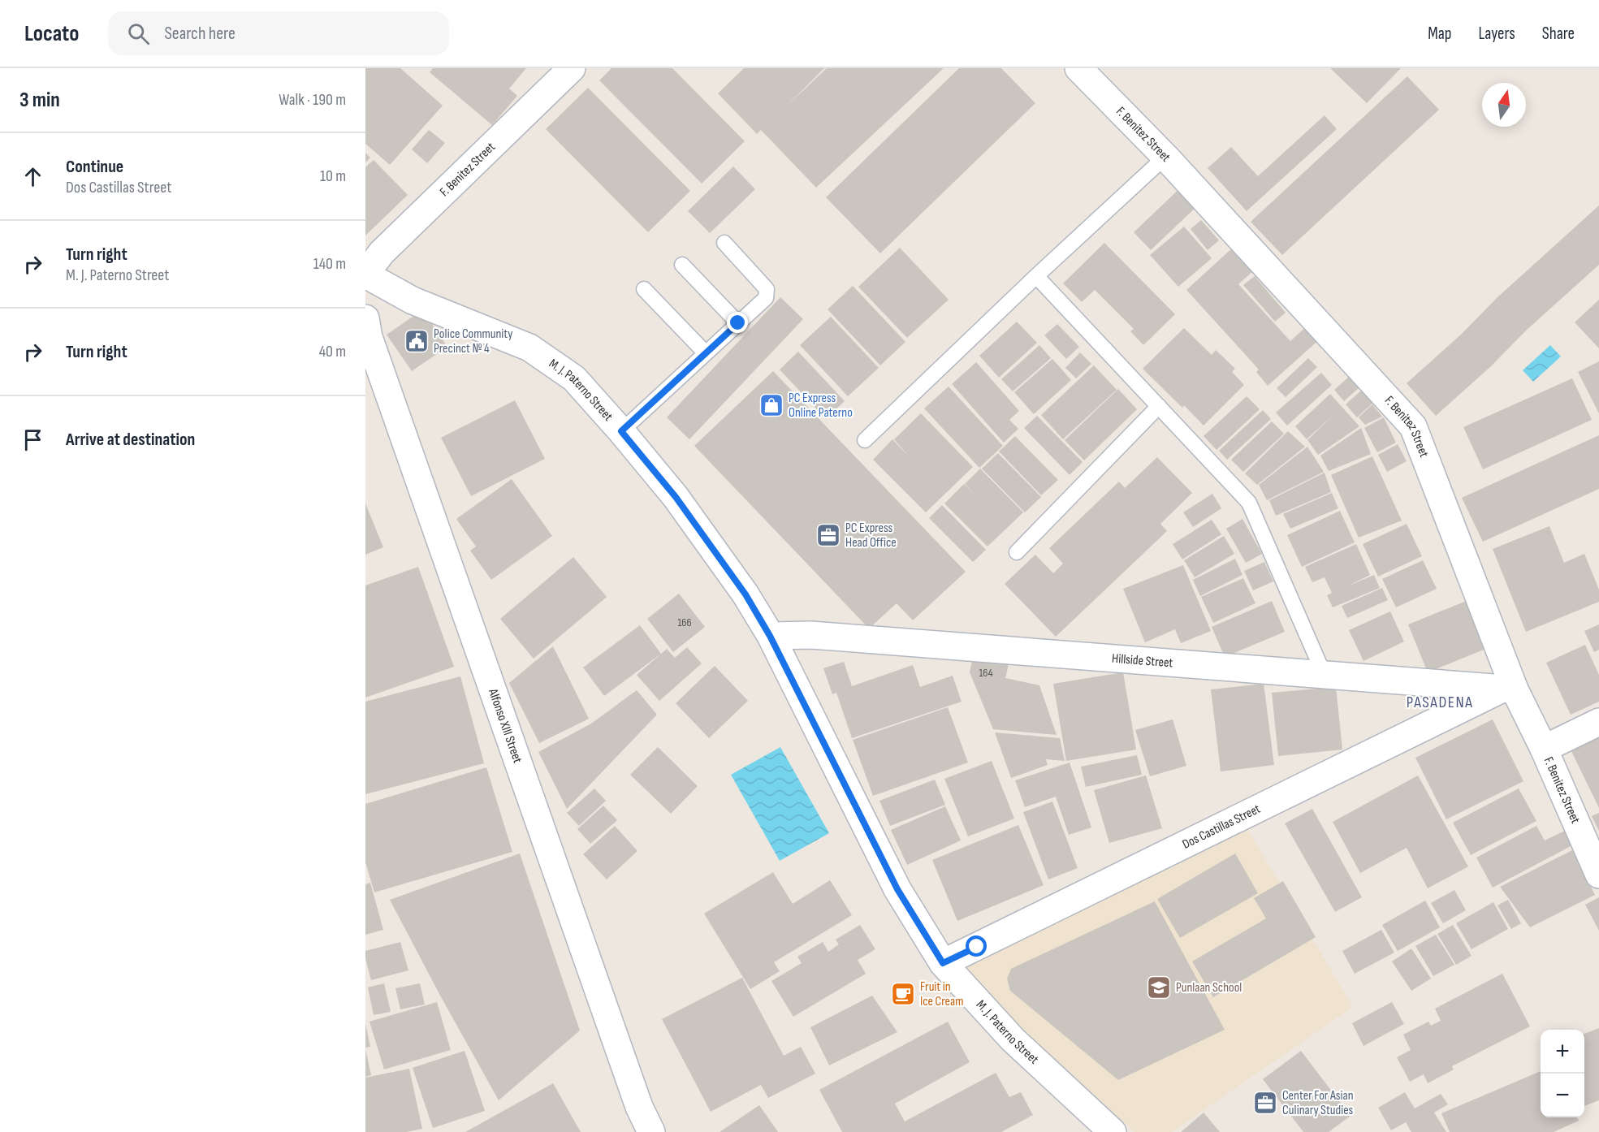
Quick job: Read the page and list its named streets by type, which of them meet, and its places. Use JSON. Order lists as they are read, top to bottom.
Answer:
{
  "streets": {
    "street": [
      "F. Benitez Street",
      "M. J. Paterno Street",
      "Hillside Street",
      "Alfonso XIII Street",
      "Dos Castillas Street"
    ]
  },
  "crossings": [
    ["F. Benitez Street", "M. J. Paterno Street"],
    ["F. Benitez Street", "Hillside Street"],
    ["F. Benitez Street", "Dos Castillas Street"],
    ["M. J. Paterno Street", "Hillside Street"],
    ["M. J. Paterno Street", "Dos Castillas Street"],
    ["Hillside Street", "Dos Castillas Street"]
  ],
  "districts": ["PASADENA"],
  "places": {
    "public building": ["Police Community Precinct № 4"],
    "shop": ["PC Express Online Paterno"],
    "office": ["PC Express Head Office", "Center For Asian Culinary Studies"],
    "school or university": ["Punlaan School"],
    "cafe": ["Fruit in Ice Cream"]
  },
  "house_numbers": ["166", "164"],
  "north": "top",
  "page": {
    "header": "Locato",
    "search": "Search here",
    "nav": ["Map", "Layers", "Share"],
    "heading": ["3 min", "Walk · 190 m"],
    "list": [
      ["Continue", "Dos Castillas Street", "10 m"],
      ["Turn right", "M. J. Paterno Street", "140 m"],
      ["Turn right", "40 m"],
      "Arrive at destination"
    ],
    "map_buttons": ["+", "−"]
  }
}
